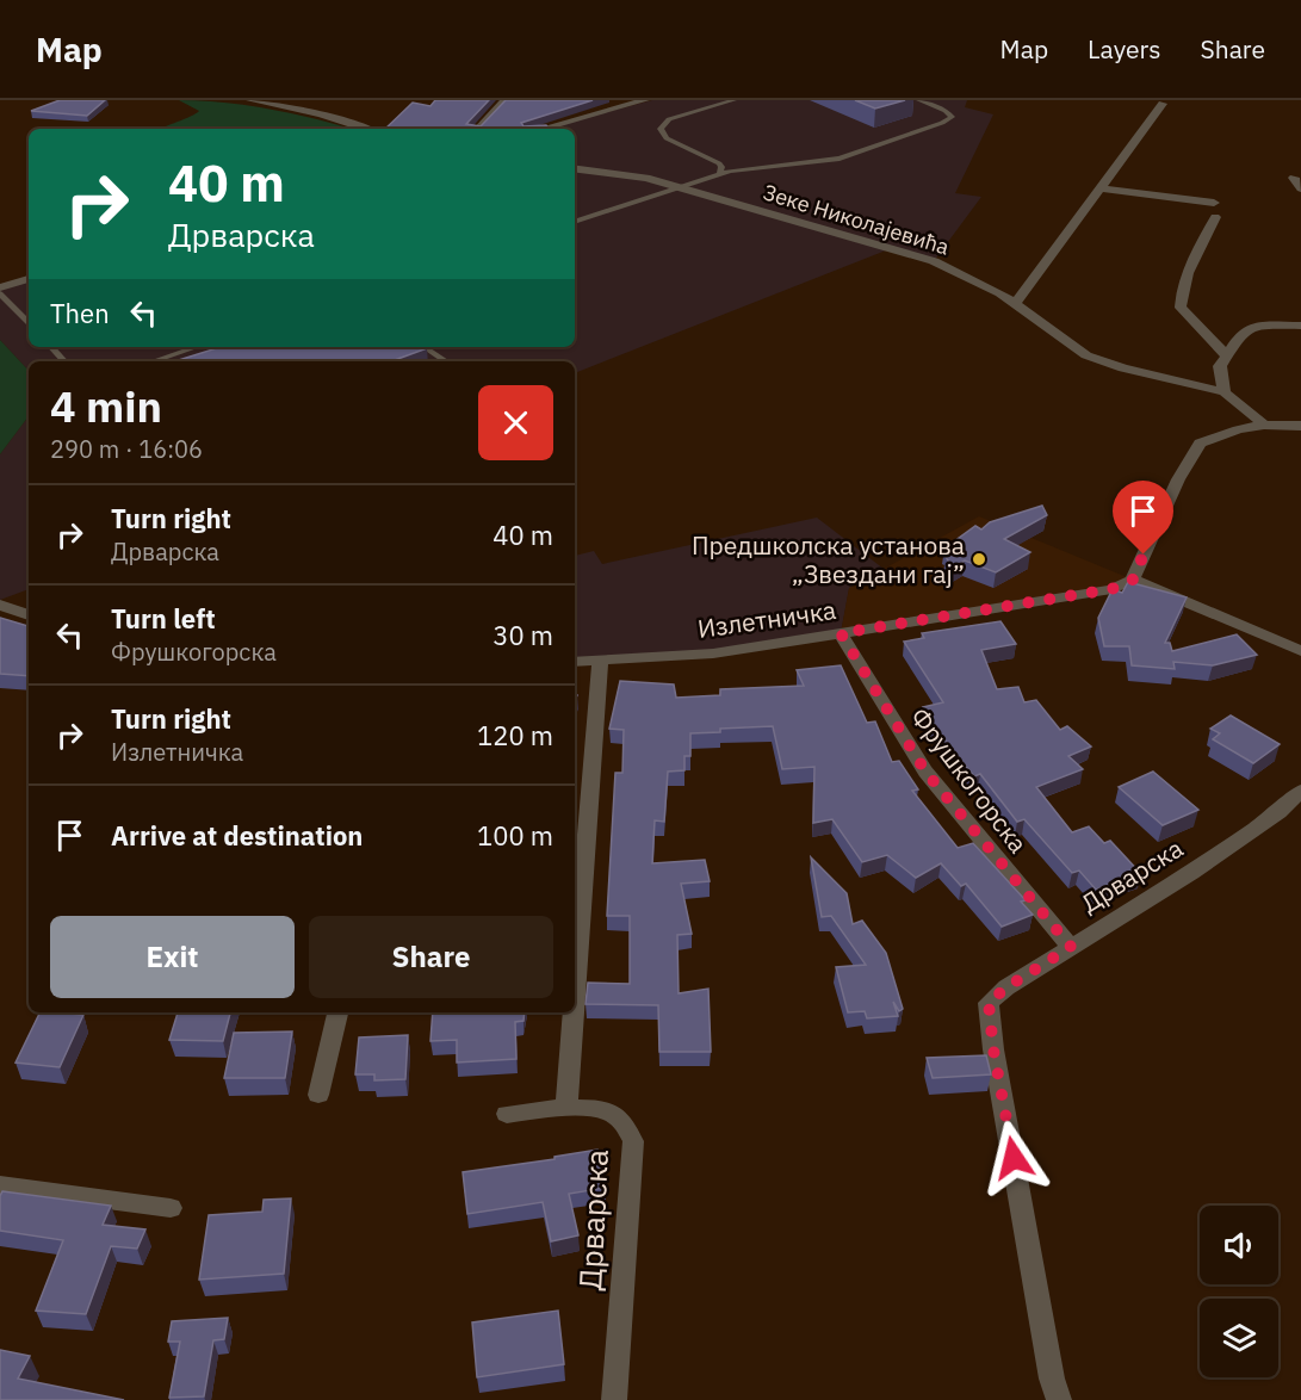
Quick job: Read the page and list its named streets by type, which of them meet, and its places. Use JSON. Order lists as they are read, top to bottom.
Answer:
{
  "streets": {
    "street": [
      "Зеке Николајевића",
      "Излетничка",
      "Фрушкогорска",
      "Дрварска"
    ]
  },
  "crossings": [
    ["Излетничка", "Фрушкогорска"],
    ["Фрушкогорска", "Дрварска"]
  ],
  "places": ["Предшколска установа „Звездани гај”"],
  "page": {
    "header": "Map",
    "nav": ["Map", "Layers", "Share"],
    "turn": ["40 m", "Дрварска"],
    "then": "Then",
    "heading": ["4 min", "290 m · 16:06"],
    "list": [
      {
        "name": "Turn right",
        "note": "Дрварска",
        "value": "40 m"
      },
      {
        "name": "Turn left",
        "note": "Фрушкогорска",
        "value": "30 m"
      },
      {
        "name": "Turn right",
        "note": "Излетничка",
        "value": "120 m"
      },
      {
        "name": "Arrive at destination",
        "value": "100 m"
      }
    ],
    "buttons": ["Exit", "Share"]
  }
}
